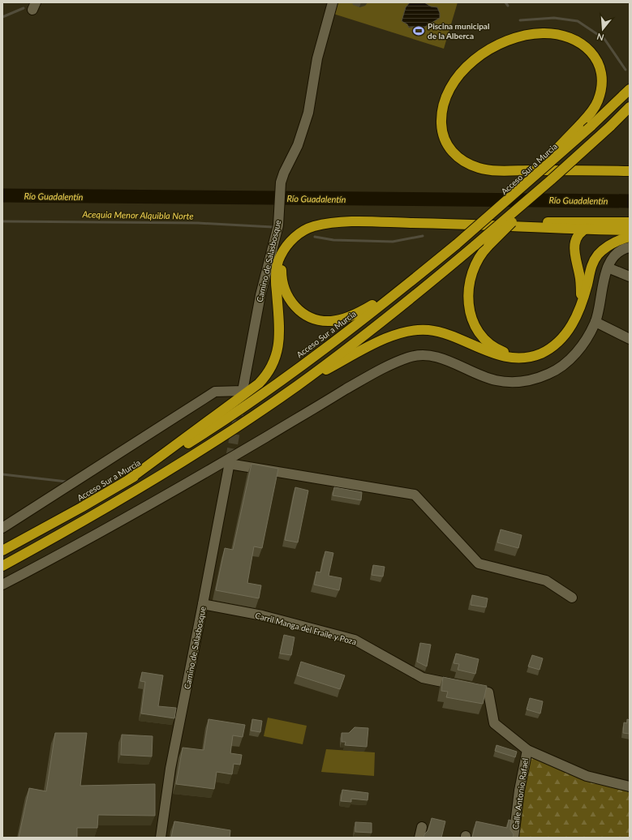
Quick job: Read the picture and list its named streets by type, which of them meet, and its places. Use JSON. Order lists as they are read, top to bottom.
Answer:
{
  "streets": {
    "highway": ["Acceso Sur a Murcia"],
    "street": ["Camino de Salasbosque", "Carril Manga del Fraile y Poza", "Calle Antonio Rafael"]
  },
  "crossings": [
    ["Camino de Salasbosque", "Carril Manga del Fraile y Poza"],
    ["Carril Manga del Fraile y Poza", "Calle Antonio Rafael"]
  ],
  "water": ["Río Guadalentín", "Acequia Menor Alquibla Norte"],
  "places": {
    "sports": ["Piscina municipal de la Alberca"]
  },
  "north": "bottom"
}
